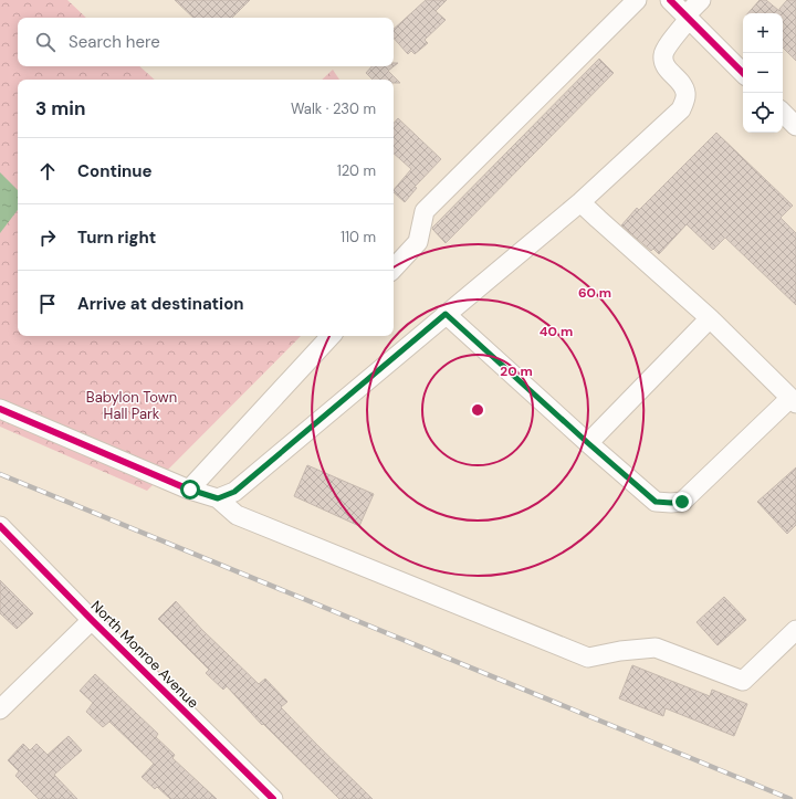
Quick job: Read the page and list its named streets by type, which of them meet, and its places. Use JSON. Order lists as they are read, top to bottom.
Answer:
{
  "streets": {
    "street": ["North Monroe Avenue"]
  },
  "parks": ["Babylon Town Hall Park"],
  "page": {
    "map_buttons": ["+", "−"],
    "search": "Search here",
    "heading": ["3 min", "Walk · 230 m"],
    "list": [
      ["Continue", "120 m"],
      ["Turn right", "110 m"],
      "Arrive at destination"
    ]
  },
  "rings": ["60 m", "40 m", "20 m"]
}
